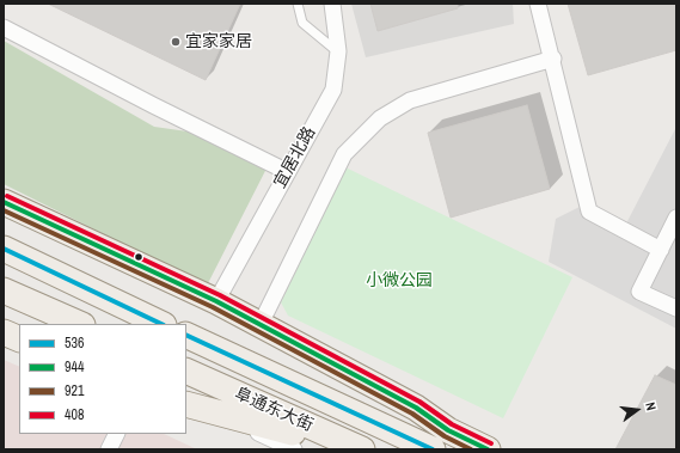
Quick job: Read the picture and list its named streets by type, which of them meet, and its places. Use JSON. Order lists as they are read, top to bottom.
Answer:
{
  "streets": {
    "main road": ["阜通东大街"],
    "street": ["宜居北路"]
  },
  "parks": ["小微公园"],
  "places": ["宜家家居"],
  "lines": [
    "transit line 408",
    "transit line 944",
    "transit line 921",
    "transit line 536"
  ],
  "legend": [
    "536",
    "944",
    "921",
    "408"
  ],
  "north": "right"
}
